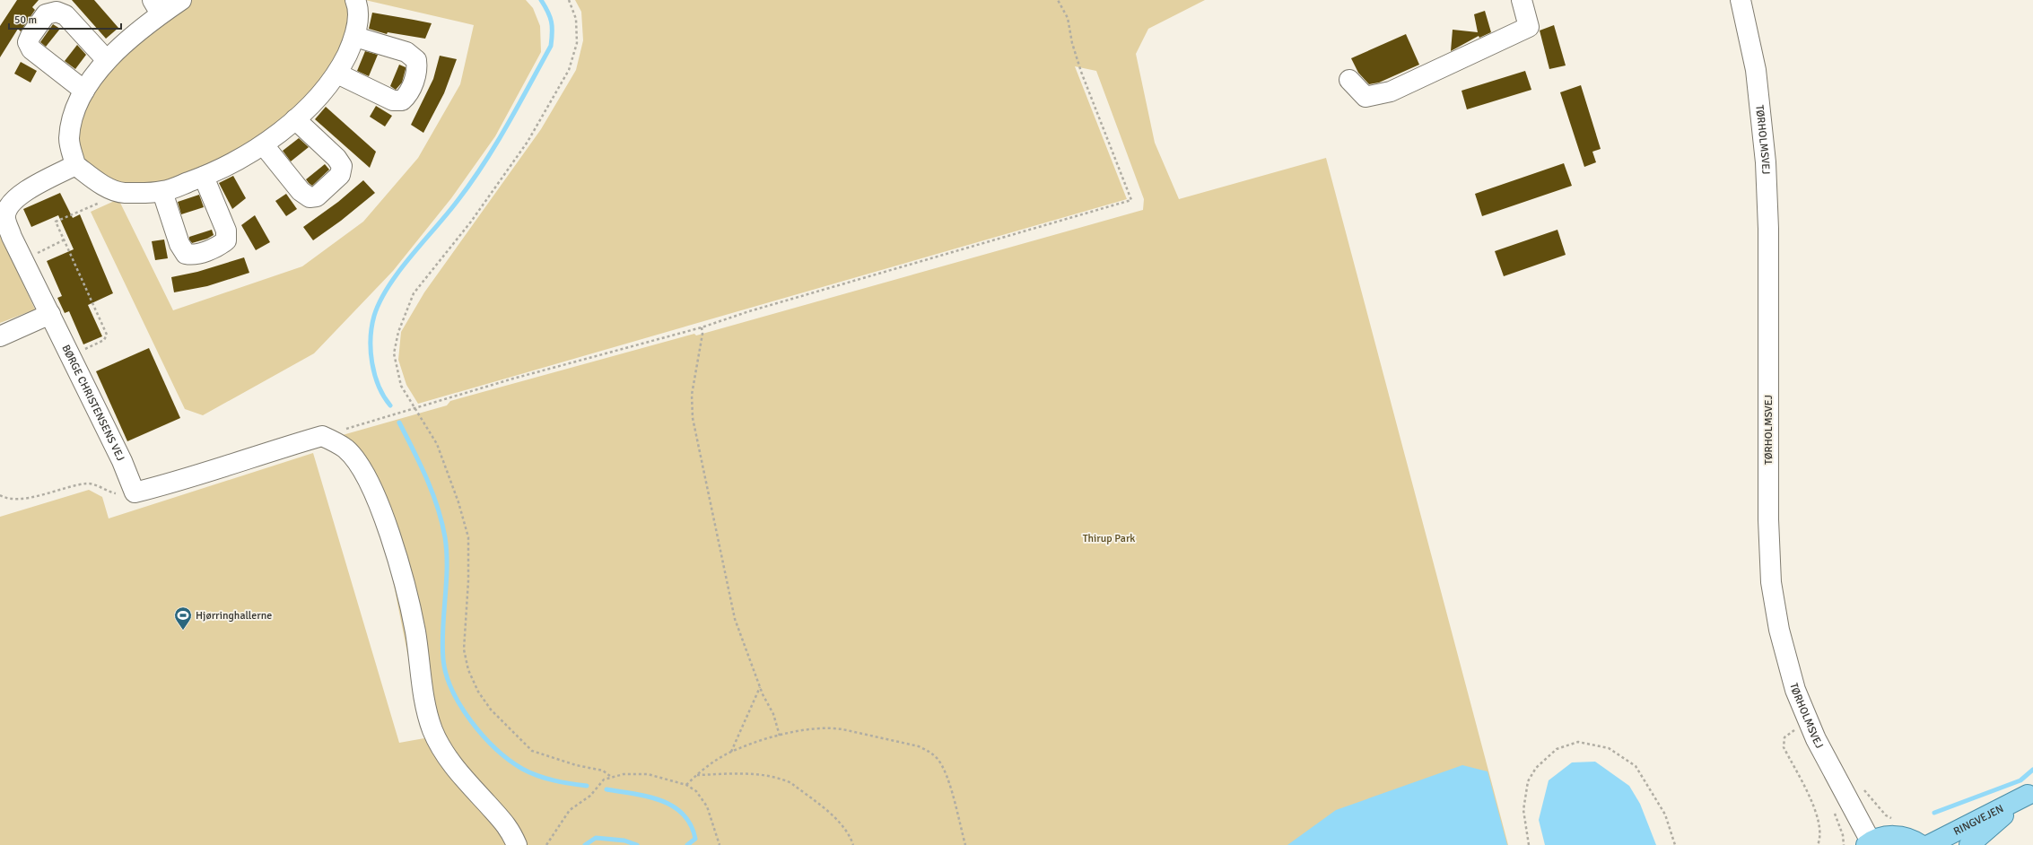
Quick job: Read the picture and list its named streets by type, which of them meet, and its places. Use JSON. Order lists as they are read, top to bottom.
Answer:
{
  "streets": {
    "main road": ["RINGVEJEN"],
    "street": ["TØRHOLMSVEJ", "BØRGE CHRISTENSENS VEJ"]
  },
  "parks": ["Thirup Park"],
  "places": {
    "sports": ["Hjørringhallerne"]
  },
  "scale_bar": "50 m"
}
